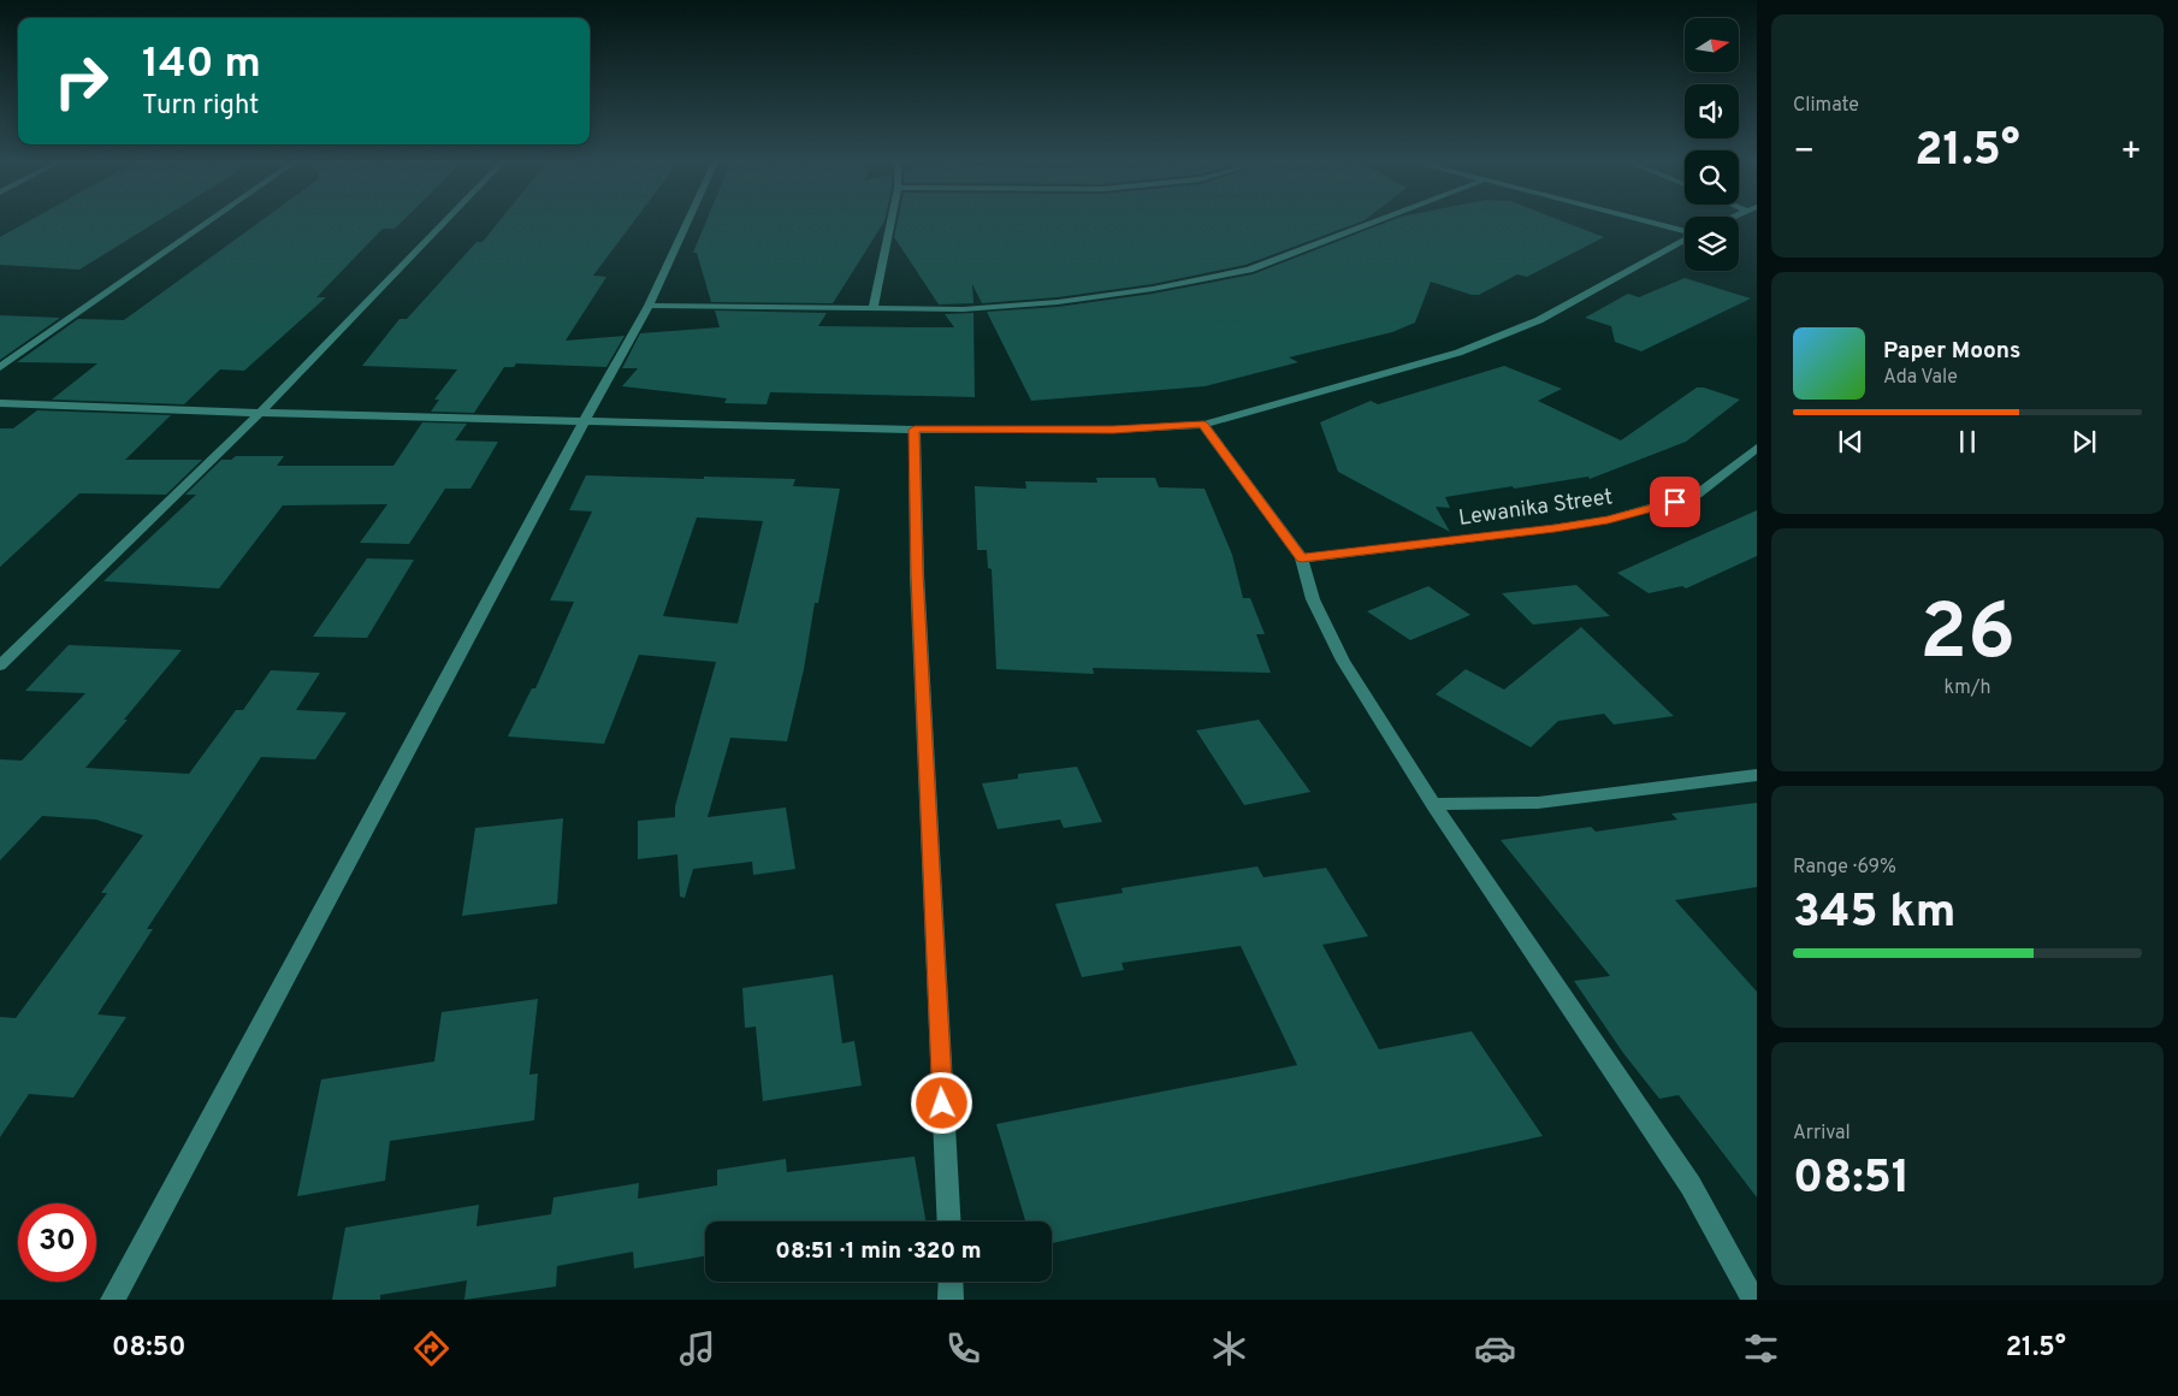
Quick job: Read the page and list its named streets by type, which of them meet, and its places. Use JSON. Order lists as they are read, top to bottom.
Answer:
{
  "streets": {
    "street": ["Lewanika Street"]
  },
  "north": "right",
  "page": {
    "tile": [
      "Climate",
      ["26", "km/h"],
      ["Range · 69%", "345 km"],
      ["Arrival", "08:51"]
    ],
    "turn": ["140 m", "Turn right"],
    "heat": ["−", "21.5°", "+"],
    "song": ["Paper Moons", "Ada Vale"],
    "limit": "30",
    "trip": "08:51 · 1 min · 320 m",
    "tabs": ["08:50", "21.5°"]
  }
}
